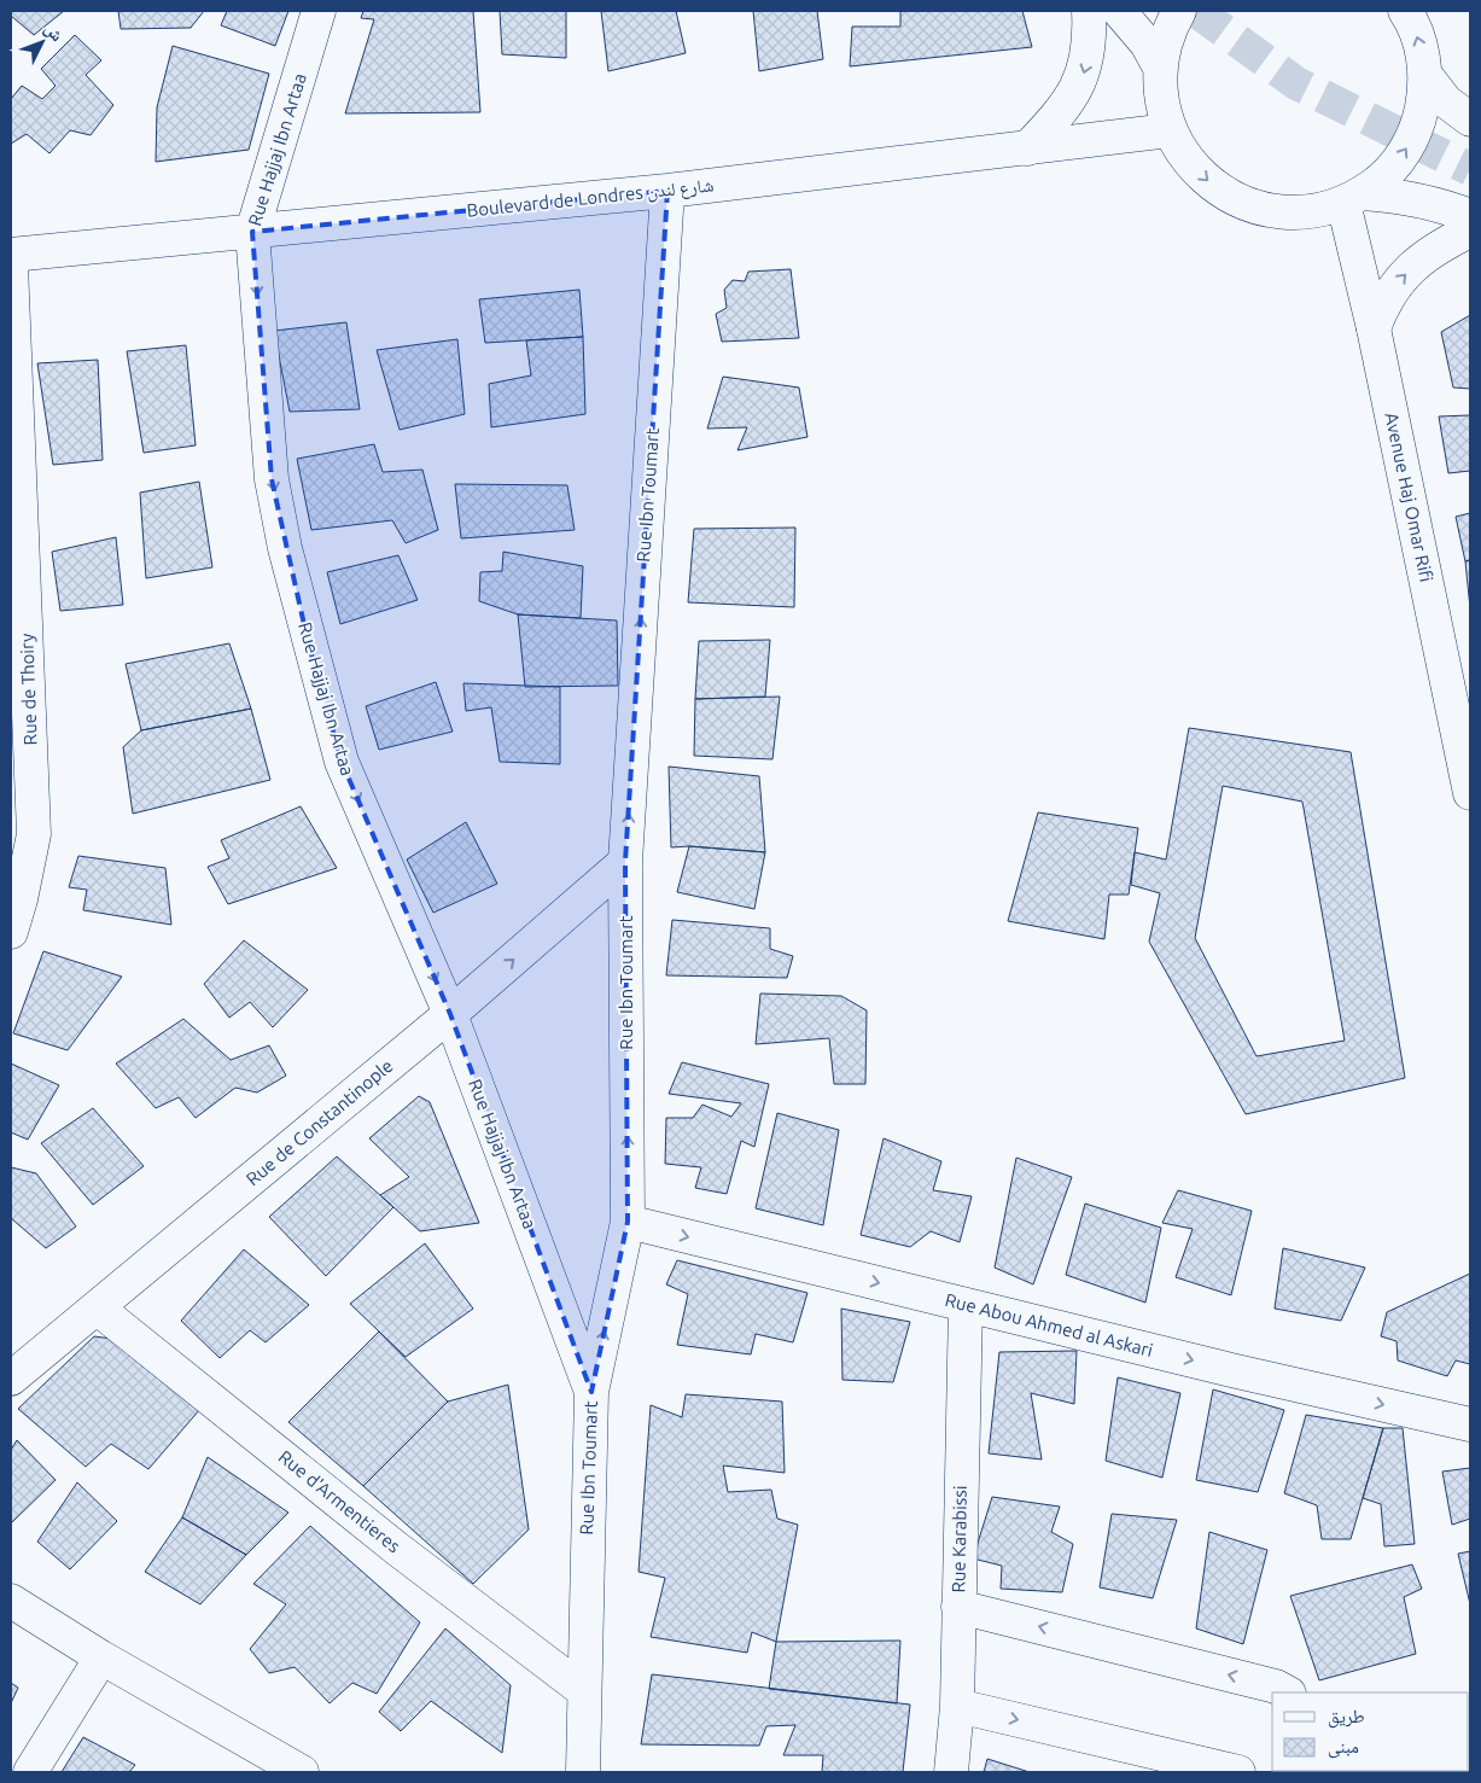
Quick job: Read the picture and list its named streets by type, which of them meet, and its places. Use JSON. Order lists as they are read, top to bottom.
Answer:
{
  "streets": {
    "street": [
      "Rue Hajjaj Ibn Artaa",
      "Boulevard de Londres شارع لندن",
      "Rue Ibn Toumart",
      "Avenue Haj Omar Rifi",
      "Rue de Thoiry",
      "Rue de Constantinople",
      "Rue Abou Ahmed al Askari",
      "Rue d'Armentieres",
      "Rue Karabissi"
    ]
  },
  "crossings": [
    ["Rue Hajjaj Ibn Artaa", "Boulevard de Londres شارع لندن"],
    ["Rue Hajjaj Ibn Artaa", "Rue Ibn Toumart"],
    ["Rue Hajjaj Ibn Artaa", "Rue de Constantinople"],
    ["Boulevard de Londres شارع لندن", "Rue Ibn Toumart"],
    ["Rue Ibn Toumart", "Rue de Constantinople"],
    ["Rue Ibn Toumart", "Rue Abou Ahmed al Askari"],
    ["Rue Ibn Toumart", "Rue d'Armentieres"],
    ["Rue de Constantinople", "Rue d'Armentieres"],
    ["Rue Abou Ahmed al Askari", "Rue Karabissi"]
  ],
  "one_way": ["Rue Hajjaj Ibn Artaa", "Rue Ibn Toumart"],
  "legend": ["طريق", "مبنى"],
  "north": "top right"
}
